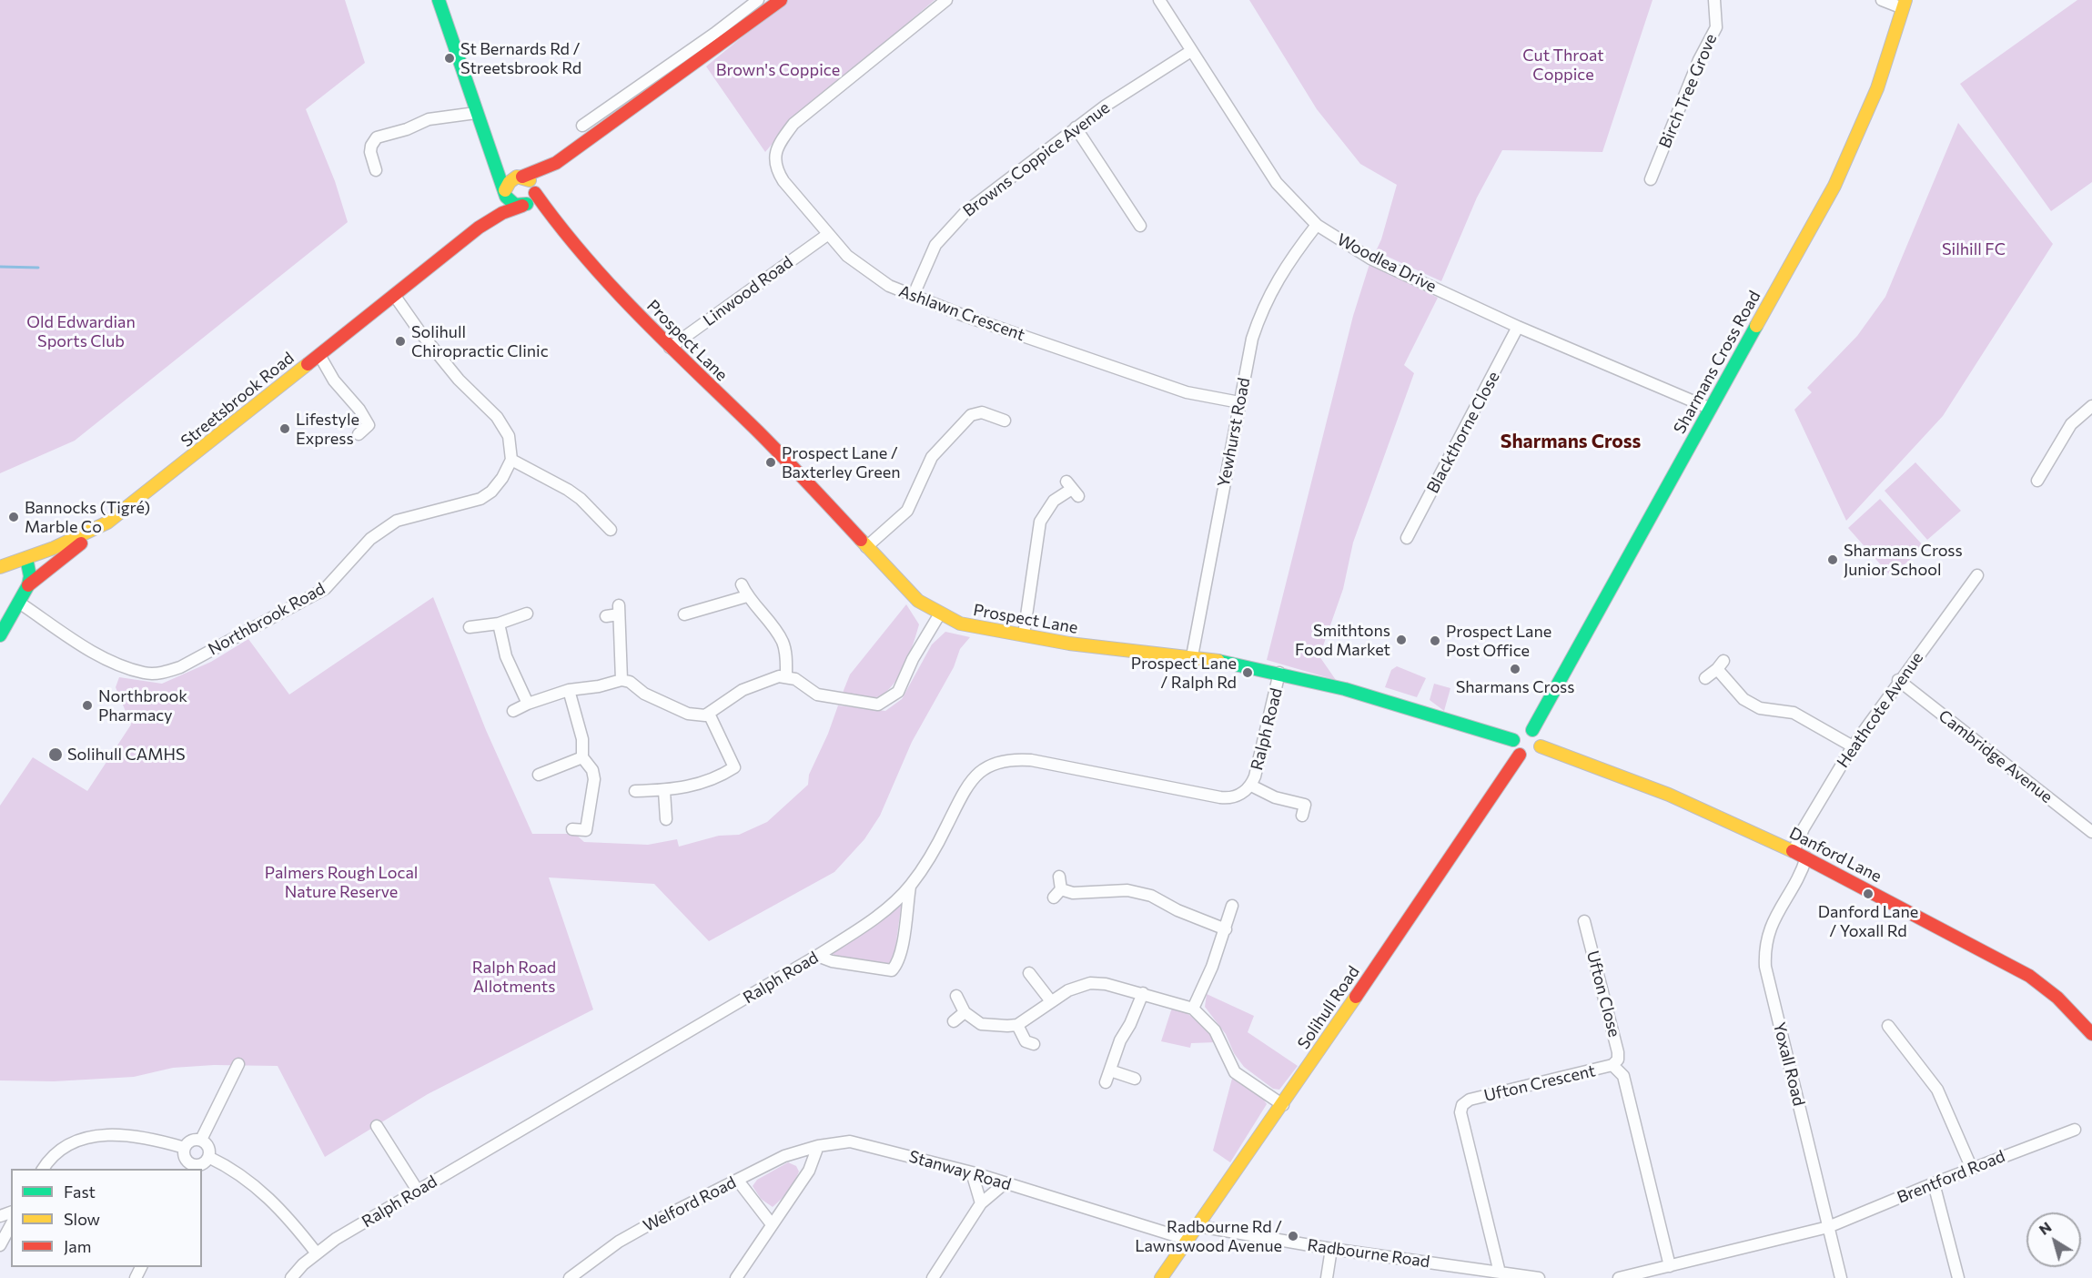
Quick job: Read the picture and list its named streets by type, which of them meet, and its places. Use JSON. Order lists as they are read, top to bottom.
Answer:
{
  "streets": {
    "street": [
      "Birch Tree Grove",
      "Browns Coppice Avenue",
      "Woodlea Drive",
      "Linwood Road",
      "Ashlawn Crescent",
      "Prospect Lane",
      "Sharmans Cross Road",
      "Streetsbrook Road",
      "Yewhurst Road",
      "Blackthorne Close",
      "Northbrook Road",
      "Heathcote Avenue",
      "Ralph Road",
      "Cambridge Avenue",
      "Danford Lane",
      "Ufton Close",
      "Solihull Road",
      "Yoxall Road",
      "Ufton Crescent",
      "Stanway Road",
      "Brentford Road",
      "Welford Road",
      "Radbourne Road"
    ]
  },
  "crossings": [
    ["Browns Coppice Avenue", "Woodlea Drive"],
    ["Browns Coppice Avenue", "Ashlawn Crescent"],
    ["Woodlea Drive", "Sharmans Cross Road"],
    ["Woodlea Drive", "Yewhurst Road"],
    ["Woodlea Drive", "Blackthorne Close"],
    ["Linwood Road", "Ashlawn Crescent"],
    ["Linwood Road", "Prospect Lane"],
    ["Ashlawn Crescent", "Yewhurst Road"],
    ["Prospect Lane", "Sharmans Cross Road"],
    ["Prospect Lane", "Streetsbrook Road"],
    ["Prospect Lane", "Yewhurst Road"],
    ["Prospect Lane", "Ralph Road"],
    ["Prospect Lane", "Danford Lane"],
    ["Prospect Lane", "Solihull Road"],
    ["Sharmans Cross Road", "Danford Lane"],
    ["Sharmans Cross Road", "Solihull Road"],
    ["Heathcote Avenue", "Cambridge Avenue"],
    ["Heathcote Avenue", "Danford Lane"],
    ["Danford Lane", "Solihull Road"],
    ["Danford Lane", "Yoxall Road"],
    ["Ufton Close", "Ufton Crescent"],
    ["Solihull Road", "Stanway Road"],
    ["Solihull Road", "Radbourne Road"],
    ["Yoxall Road", "Brentford Road"],
    ["Ufton Crescent", "Radbourne Road"],
    ["Stanway Road", "Welford Road"]
  ],
  "districts": ["Sharmans Cross"],
  "parks": [
    "Cut Throat Coppice",
    "Brown's Coppice",
    "Silhill FC",
    "Old Edwardian Sports Club",
    "Palmers Rough Local Nature Reserve",
    "Ralph Road Allotments"
  ],
  "places": [
    "St Bernards Rd / Streetsbrook Rd",
    "Solihull Chiropractic Clinic",
    "Lifestyle Express",
    "Prospect Lane / Baxterley Green",
    "Bannocks (Tigré) Marble Co",
    "Sharmans Cross Junior School",
    "Smithtons Food Market",
    "Prospect Lane Post Office",
    "Sharmans Cross",
    "Prospect Lane / Ralph Rd",
    "Northbrook Pharmacy",
    "Solihull CAMHS",
    "Danford Lane / Yoxall Rd",
    "Radbourne Rd / Lawnswood Avenue"
  ],
  "legend": ["Fast", "Slow", "Jam"],
  "north": "top left"
}
